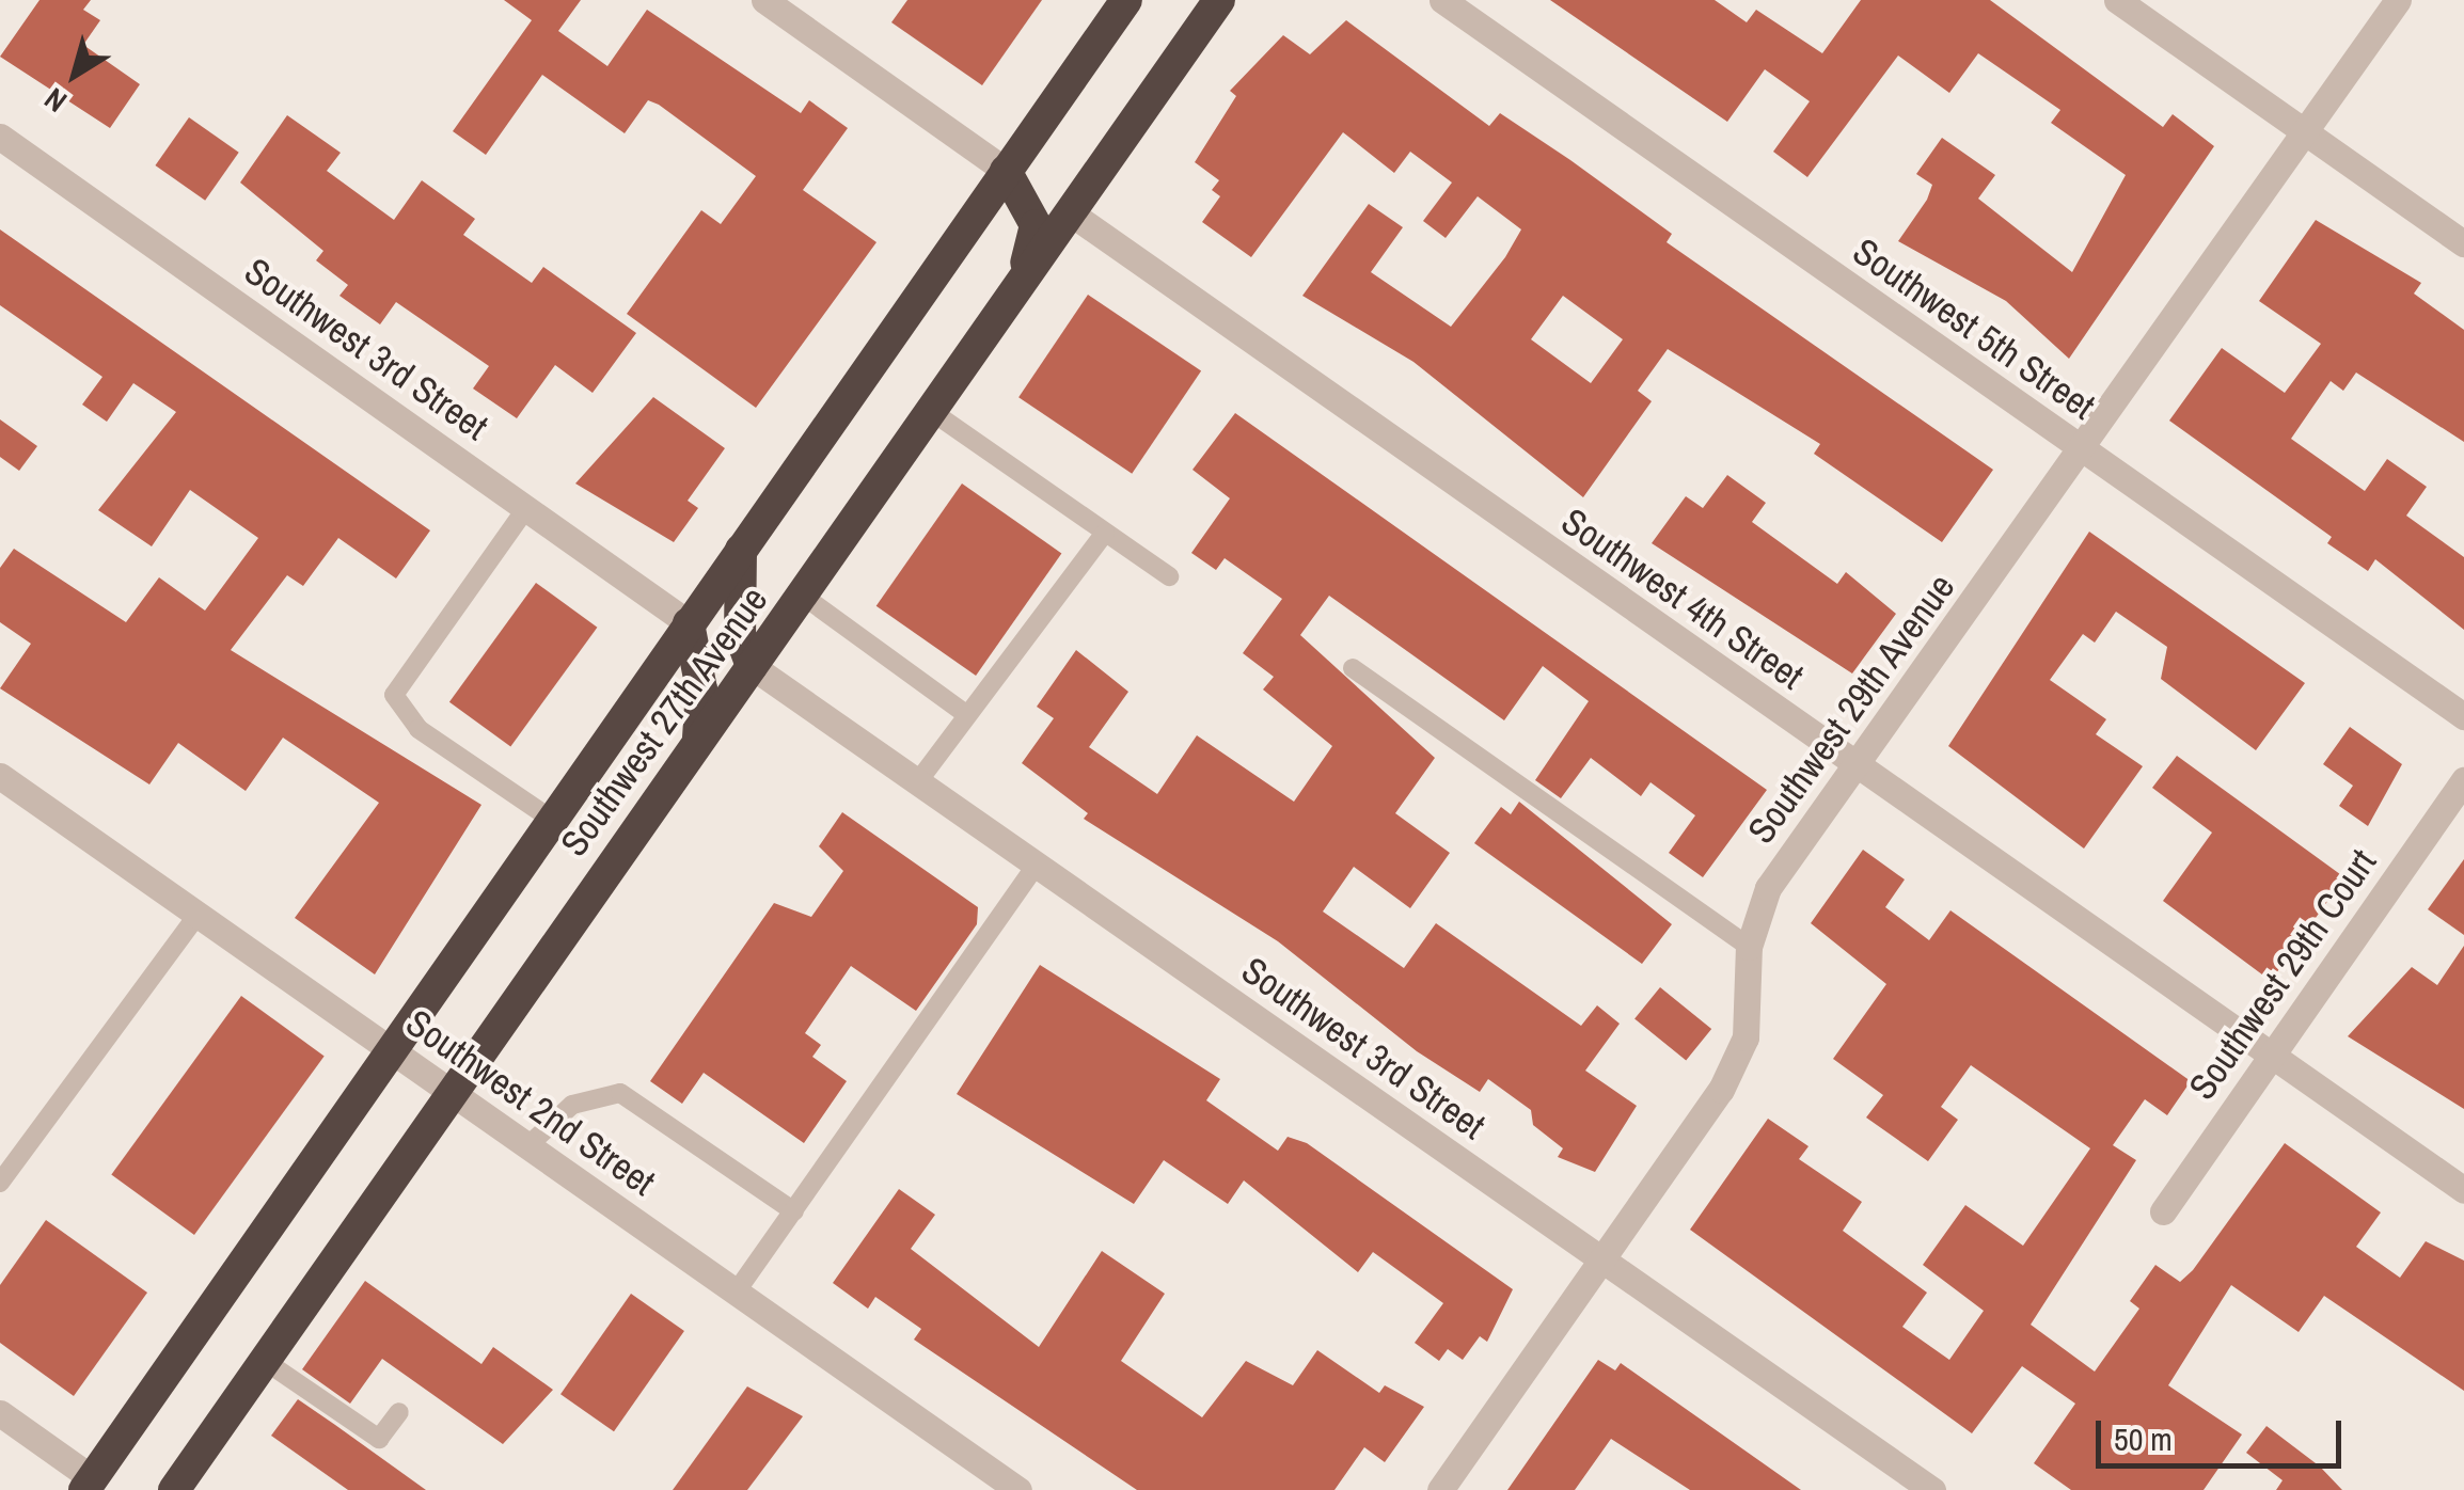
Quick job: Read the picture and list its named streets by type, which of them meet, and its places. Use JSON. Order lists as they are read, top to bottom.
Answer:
{
  "streets": {
    "highway": ["Southwest 27th Avenue"],
    "street": [
      "Southwest 5th Street",
      "Southwest 3rd Street",
      "Southwest 4th Street",
      "Southwest 29th Avenue",
      "Southwest 29th Court",
      "Southwest 2nd Street"
    ]
  },
  "crossings": [
    ["Southwest 5th Street", "Southwest 29th Avenue"],
    ["Southwest 3rd Street", "Southwest 29th Avenue"],
    ["Southwest 3rd Street", "Southwest 27th Avenue"],
    ["Southwest 4th Street", "Southwest 29th Avenue"],
    ["Southwest 4th Street", "Southwest 27th Avenue"],
    ["Southwest 4th Street", "Southwest 29th Court"],
    ["Southwest 27th Avenue", "Southwest 2nd Street"]
  ],
  "scale_bar": "50 m",
  "north": "bottom left"
}
